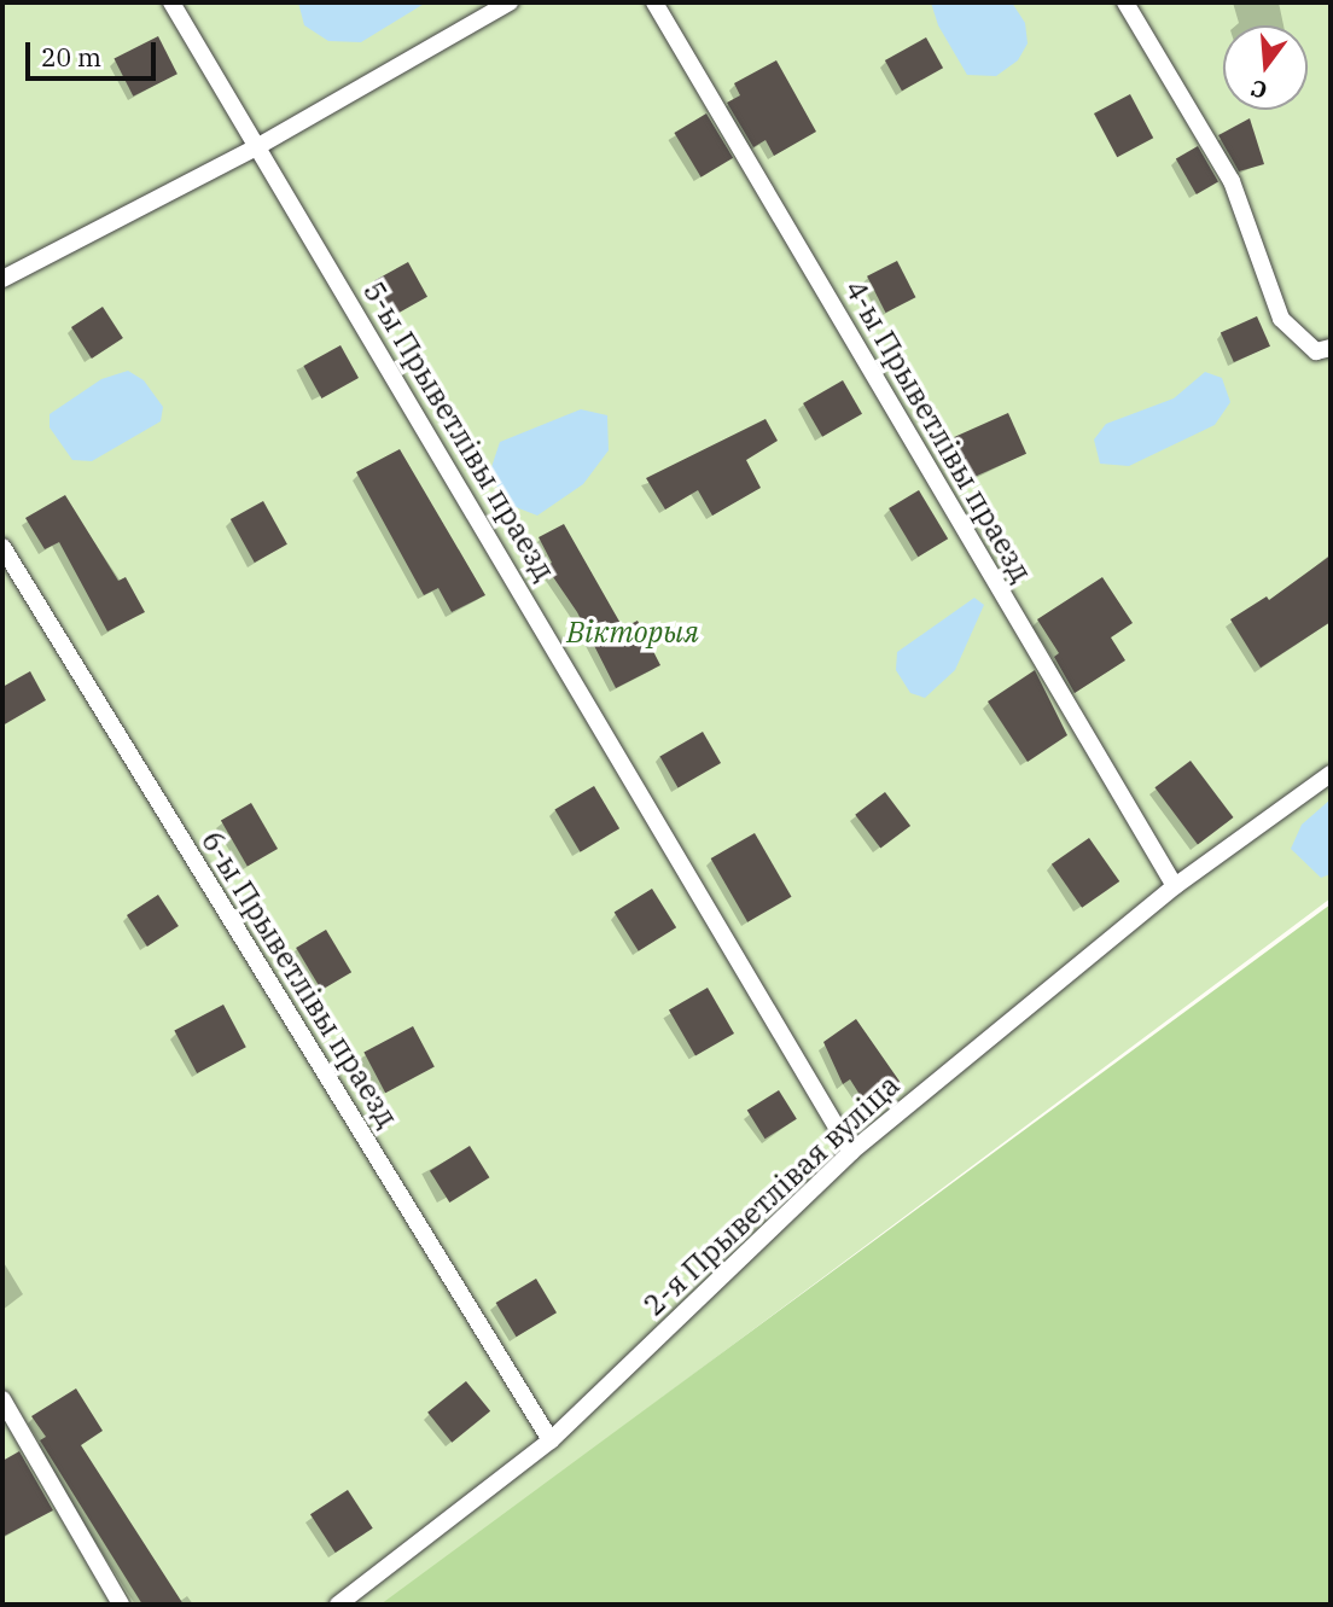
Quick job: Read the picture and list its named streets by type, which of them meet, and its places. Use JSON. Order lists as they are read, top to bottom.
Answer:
{
  "streets": {
    "lane": [
      "5-ы Прыветлівы праезд",
      "4-ы Прыветлівы праезд",
      "6-ы Прыветлівы праезд",
      "2-я Прыветлівая вуліца"
    ]
  },
  "crossings": [
    ["5-ы Прыветлівы праезд", "2-я Прыветлівая вуліца"],
    ["4-ы Прыветлівы праезд", "2-я Прыветлівая вуліца"],
    ["6-ы Прыветлівы праезд", "2-я Прыветлівая вуліца"]
  ],
  "parks": ["Вікторыя"],
  "scale_bar": "20 m",
  "north": "bottom"
}
